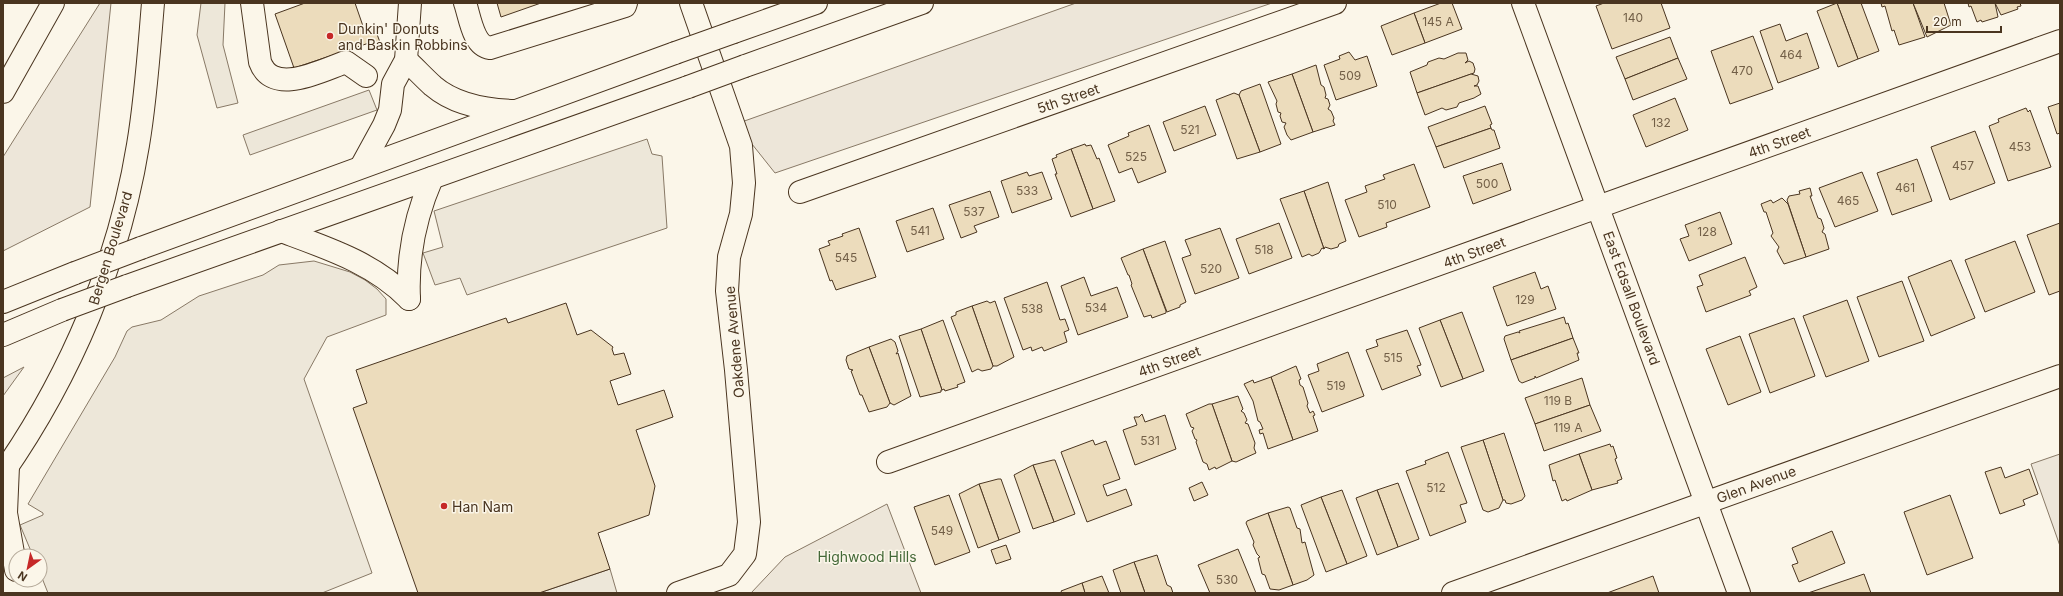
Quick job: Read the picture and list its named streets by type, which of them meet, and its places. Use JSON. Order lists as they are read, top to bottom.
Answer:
{
  "streets": {
    "main road": [
      "5th Street",
      "4th Street",
      "Bergen Boulevard",
      "East Edsall Boulevard",
      "Oakdene Avenue",
      "Glen Avenue"
    ]
  },
  "crossings": [
    ["4th Street", "East Edsall Boulevard"],
    ["East Edsall Boulevard", "Glen Avenue"]
  ],
  "parks": ["Highwood Hills"],
  "places": ["Dunkin' Donuts and Baskin Robbins", "Han Nam"],
  "house_numbers": [
    "140",
    "145 A",
    "464",
    "470",
    "509",
    "132",
    "521",
    "453",
    "525",
    "457",
    "500",
    "461",
    "533",
    "465",
    "510",
    "537",
    "541",
    "128",
    "518",
    "545",
    "520",
    "129",
    "534",
    "538",
    "515",
    "519",
    "119 B",
    "119 A",
    "531",
    "512",
    "549",
    "530"
  ],
  "scale_bar": "20 m",
  "north": "bottom left"
}
